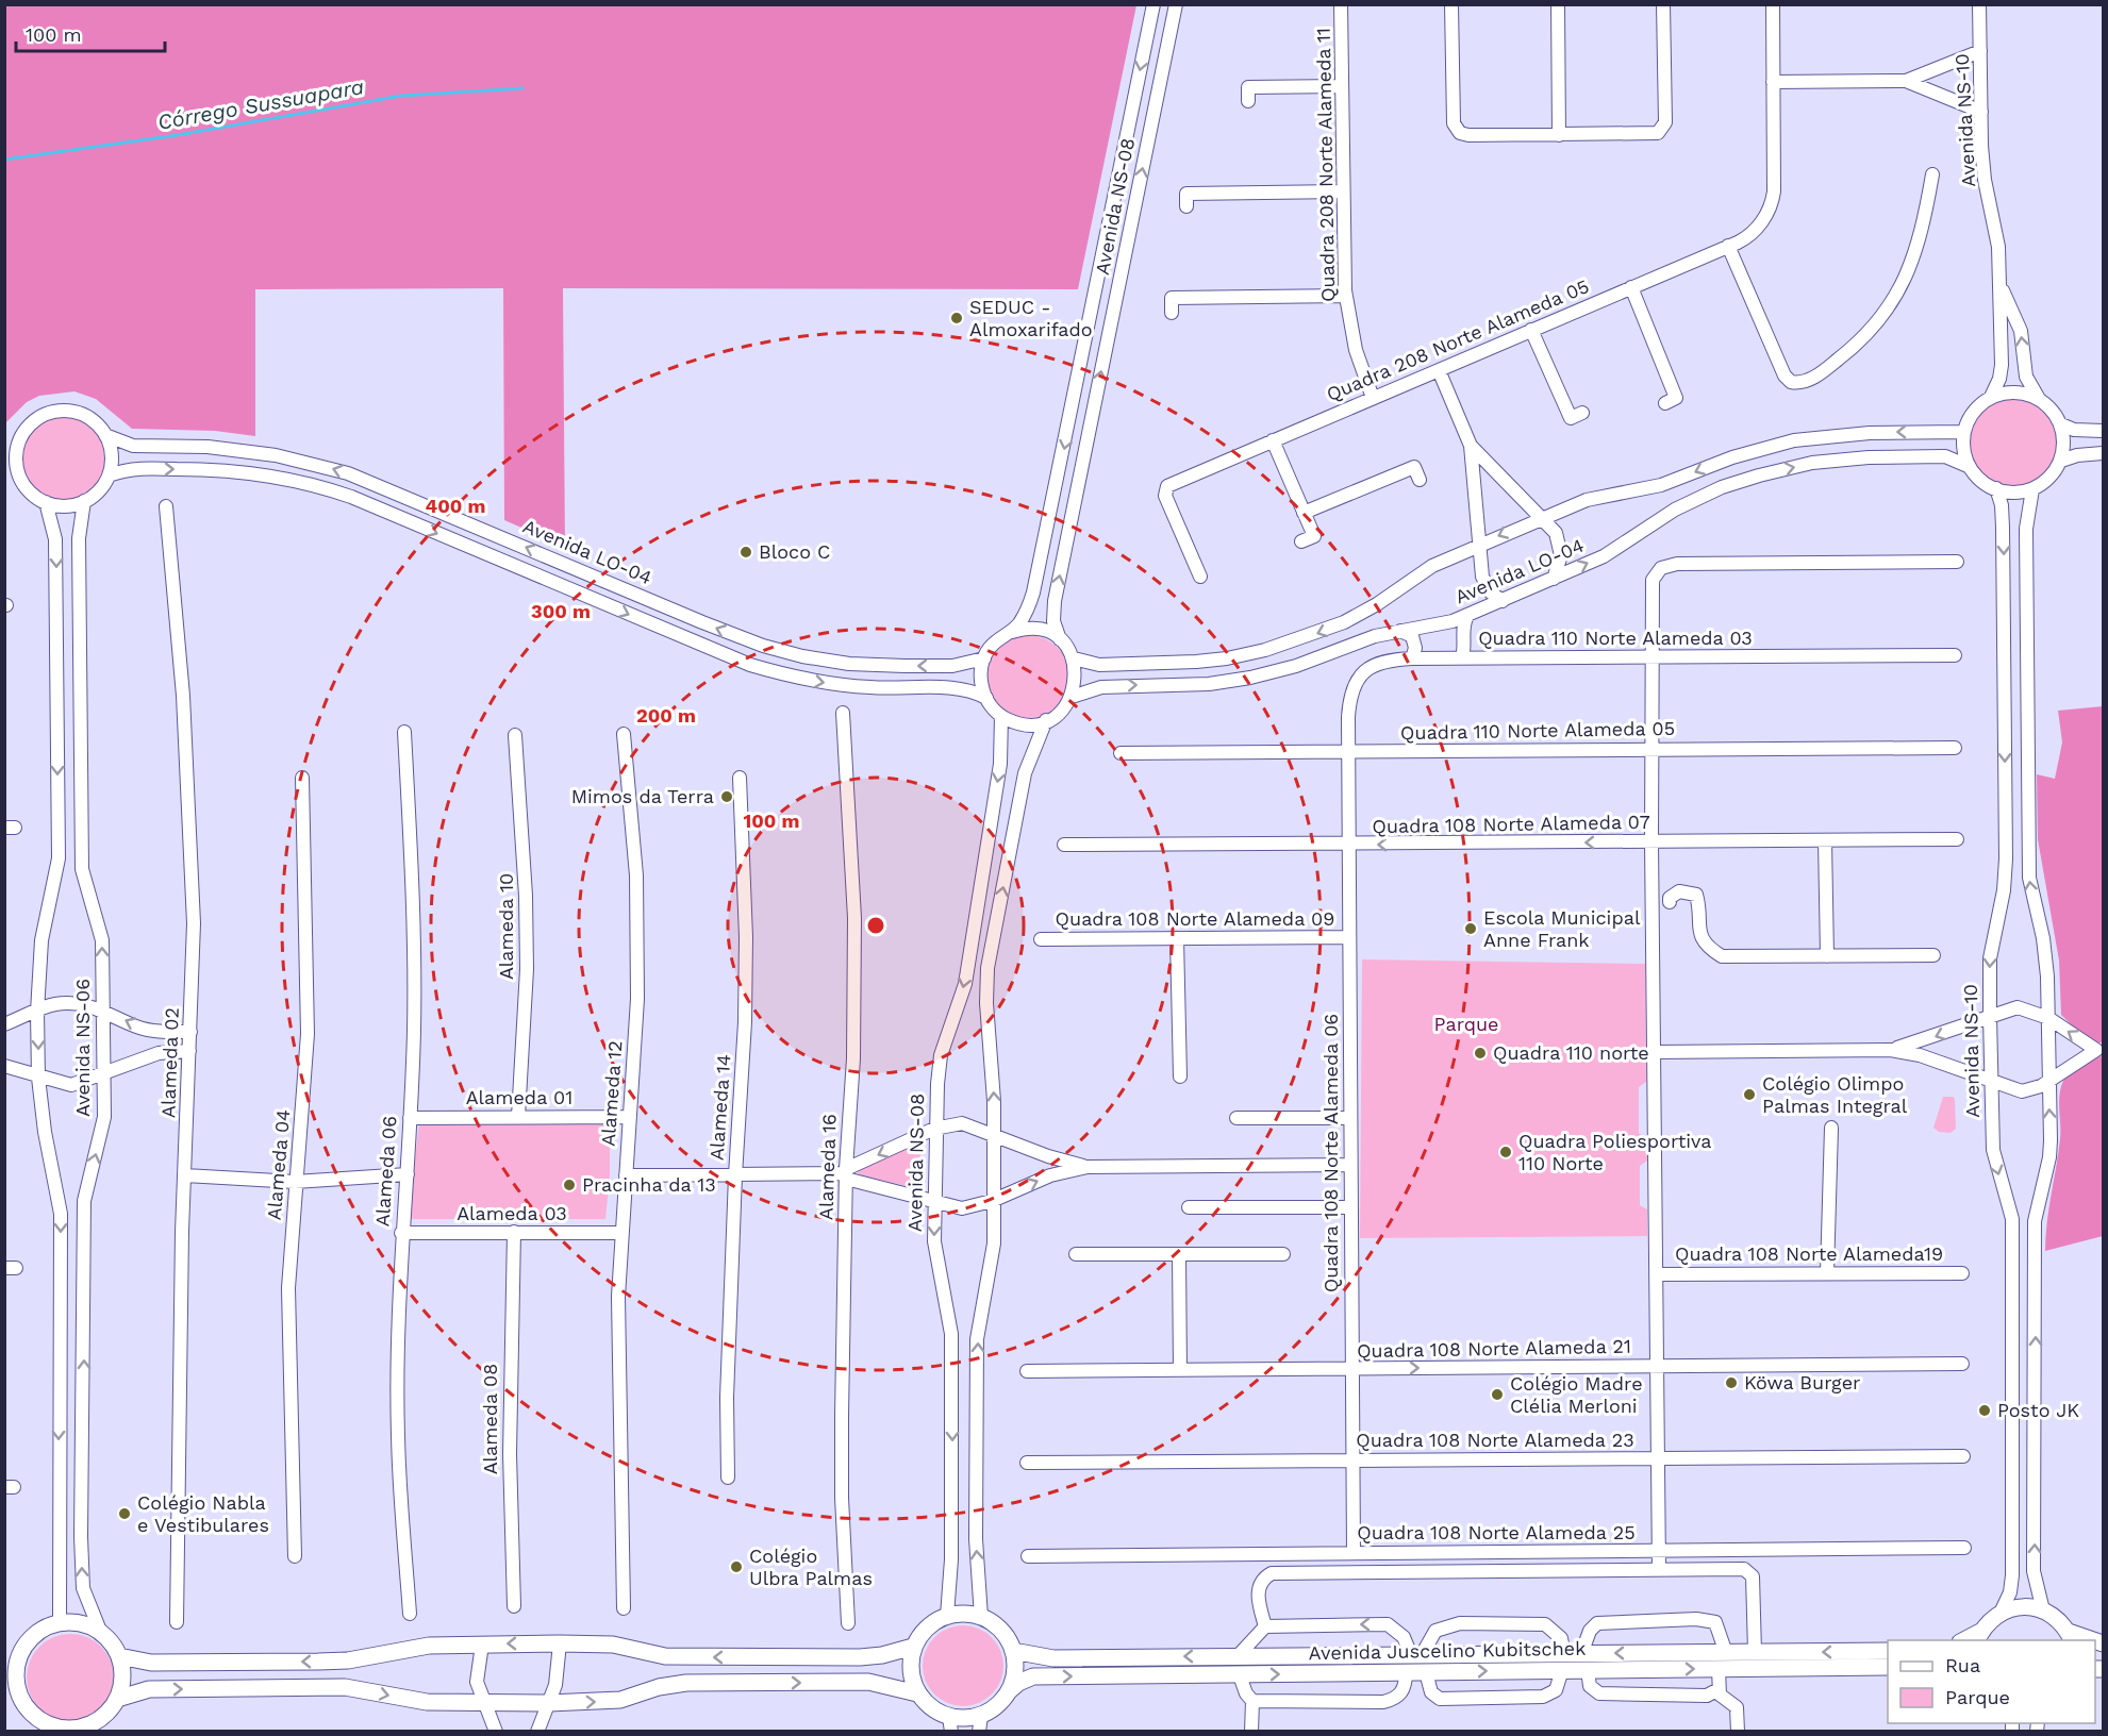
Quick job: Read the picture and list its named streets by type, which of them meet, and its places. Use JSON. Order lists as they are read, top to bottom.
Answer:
{
  "streets": {
    "main road": ["Avenida Juscelino Kubitschek"],
    "street": [
      "Avenida NS-10",
      "Quadra 208 Norte Alameda 11",
      "Avenida NS-08",
      "Quadra 208 Norte Alameda 05",
      "Avenida LO-04",
      "Quadra 110 Norte Alameda 03",
      "Quadra 110 Norte Alameda 05",
      "Quadra 108 Norte Alameda 07",
      "Quadra 108 Norte Alameda 09",
      "Alameda 10",
      "Avenida NS-06",
      "Alameda 02",
      "Alameda 12",
      "Alameda 01",
      "Alameda 14",
      "Quadra 108 Norte Alameda 06",
      "Alameda 04",
      "Alameda 16",
      "Alameda 06",
      "Alameda 03",
      "Quadra 108 Norte Alameda19",
      "Quadra 108 Norte Alameda 21",
      "Alameda 08",
      "Quadra 108 Norte Alameda 23",
      "Quadra 108 Norte Alameda 25"
    ]
  },
  "crossings": [
    ["Avenida NS-10", "Avenida LO-04"],
    ["Quadra 208 Norte Alameda 11", "Quadra 208 Norte Alameda 05"],
    ["Avenida NS-08", "Avenida LO-04"],
    ["Avenida NS-08", "Avenida Juscelino Kubitschek"],
    ["Avenida LO-04", "Avenida NS-06"],
    ["Quadra 110 Norte Alameda 03", "Quadra 110 Norte Alameda 05"],
    ["Quadra 110 Norte Alameda 03", "Quadra 108 Norte Alameda 06"],
    ["Quadra 110 Norte Alameda 05", "Quadra 108 Norte Alameda 06"],
    ["Quadra 108 Norte Alameda 07", "Quadra 108 Norte Alameda 06"],
    ["Quadra 108 Norte Alameda 09", "Quadra 108 Norte Alameda 06"],
    ["Alameda 10", "Alameda 01"],
    ["Alameda 12", "Alameda 01"],
    ["Alameda 12", "Alameda 03"],
    ["Alameda 01", "Alameda 06"],
    ["Quadra 108 Norte Alameda 06", "Quadra 108 Norte Alameda 21"],
    ["Quadra 108 Norte Alameda 06", "Quadra 108 Norte Alameda 23"],
    ["Quadra 108 Norte Alameda 06", "Quadra 108 Norte Alameda 25"],
    ["Alameda 06", "Alameda 03"],
    ["Alameda 03", "Alameda 08"]
  ],
  "water": ["Córrego Sussuapara"],
  "parks": ["Parque"],
  "places": [
    "SEDUC - Almoxarifado",
    "Bloco C",
    "Mimos da Terra",
    "Escola Municipal Anne Frank",
    "Quadra 110 norte",
    "Colégio Olimpo Palmas Integral",
    "Quadra Poliesportiva 110 Norte",
    "Pracinha da 13",
    "Köwa Burger",
    "Colégio Madre Clélia Merloni",
    "Posto JK",
    "Colégio Nabla e Vestibulares",
    "Colégio Ulbra Palmas"
  ],
  "legend": ["Rua", "Parque"],
  "scale_bar": "100 m",
  "rings": [
    "400 m",
    "300 m",
    "200 m",
    "100 m"
  ]
}
